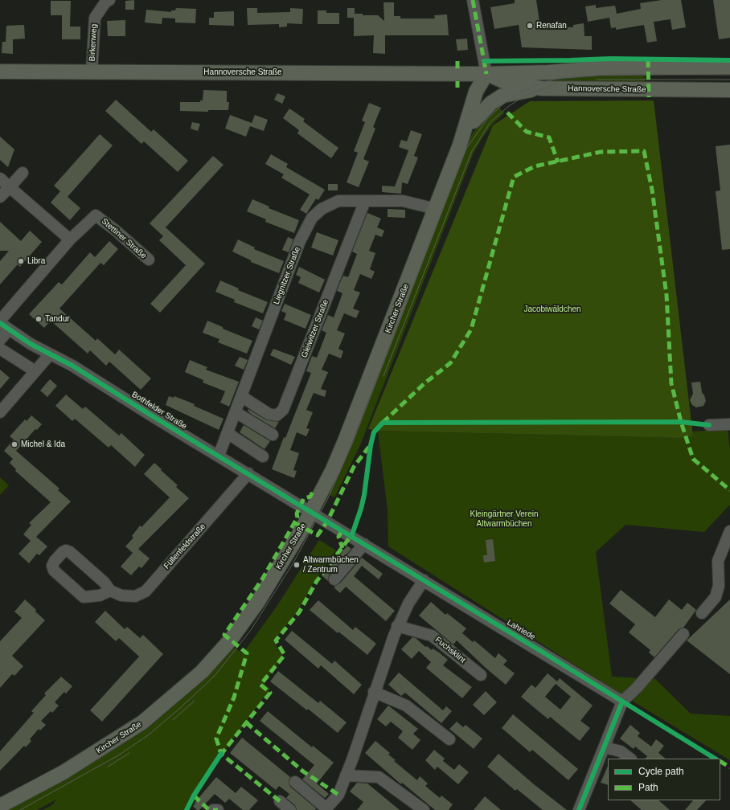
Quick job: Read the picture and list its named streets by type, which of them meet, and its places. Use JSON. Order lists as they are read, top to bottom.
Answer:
{
  "streets": {
    "main road": ["Hannoversche Straße", "Kircher Straße"],
    "street": [
      "Birkenweg",
      "Stettiner Straße",
      "Liegnitzer Straße",
      "Gleiwitzer Straße",
      "Bothfelder Straße",
      "Füllenfeldstraße",
      "Lahriede",
      "Fuchsklint"
    ]
  },
  "crossings": [
    ["Birkenweg", "Hannoversche Straße"],
    ["Hannoversche Straße", "Kircher Straße"],
    ["Liegnitzer Straße", "Kircher Straße"],
    ["Liegnitzer Straße", "Gleiwitzer Straße"],
    ["Liegnitzer Straße", "Bothfelder Straße"],
    ["Kircher Straße", "Bothfelder Straße"],
    ["Kircher Straße", "Lahriede"],
    ["Bothfelder Straße", "Füllenfeldstraße"],
    ["Bothfelder Straße", "Lahriede"]
  ],
  "parks": ["Jacobiwäldchen", "Kleingärtner Verein Altwarmbüchen"],
  "places": [
    "Renafan",
    "Libra",
    "Tandur",
    "Michel & Ida",
    "Altwarmbüchen / Zentrum"
  ],
  "legend": ["Cycle path", "Path"]
}
